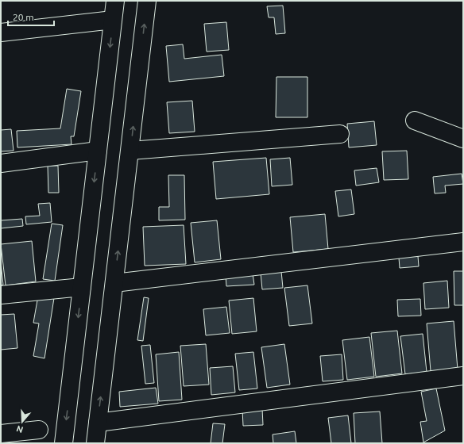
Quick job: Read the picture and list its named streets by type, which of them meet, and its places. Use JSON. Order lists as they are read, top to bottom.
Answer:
{
  "scale_bar": "20 m",
  "north": "bottom"
}
